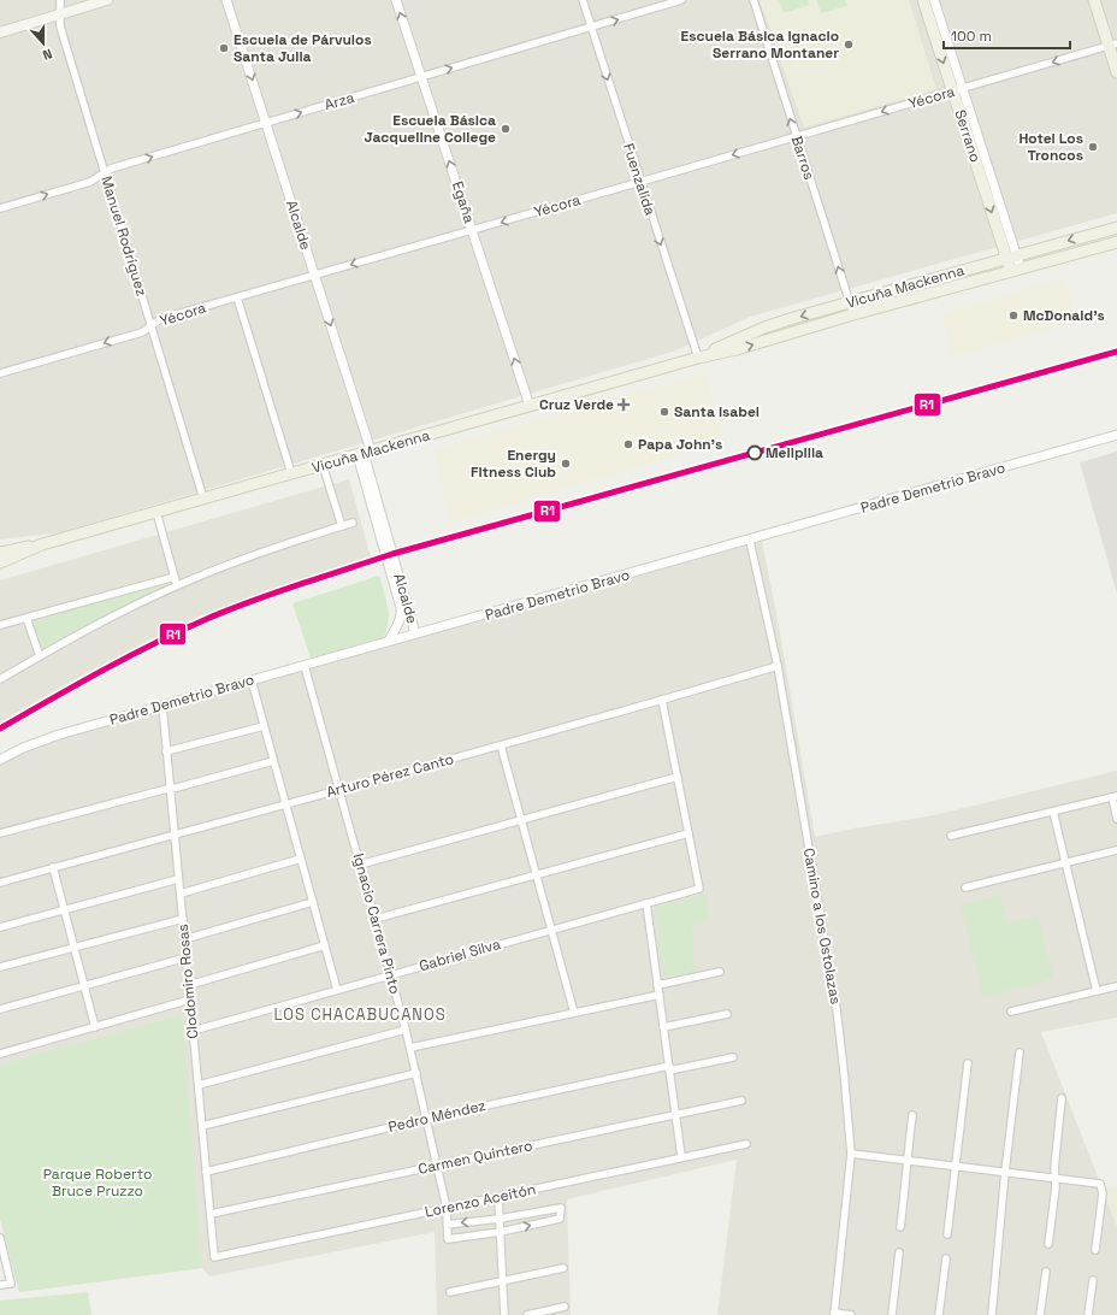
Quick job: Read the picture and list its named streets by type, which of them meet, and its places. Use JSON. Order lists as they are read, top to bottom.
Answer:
{
  "streets": {
    "main road": ["Serrano", "Vicuña Mackenna"],
    "street": [
      "Yécora",
      "Arza",
      "Barros",
      "Fuenzalida",
      "Egaña",
      "Alcalde",
      "Manuel Rodríguez",
      "Padre Demetrio Bravo",
      "Arturo Pérez Canto",
      "Ignacio Carrera Pinto",
      "Camino a los Ostolazas",
      "Gabriel Silva",
      "Clodomiro Rosas",
      "Pedro Méndez",
      "Carmen Quintero",
      "Lorenzo Aceitón"
    ]
  },
  "crossings": [
    ["Yécora", "Serrano"],
    ["Yécora", "Barros"],
    ["Yécora", "Fuenzalida"],
    ["Yécora", "Egaña"],
    ["Yécora", "Alcalde"],
    ["Yécora", "Manuel Rodríguez"],
    ["Arza", "Fuenzalida"],
    ["Arza", "Egaña"],
    ["Arza", "Alcalde"],
    ["Arza", "Manuel Rodríguez"],
    ["Serrano", "Vicuña Mackenna"],
    ["Barros", "Vicuña Mackenna"],
    ["Fuenzalida", "Vicuña Mackenna"],
    ["Egaña", "Vicuña Mackenna"],
    ["Alcalde", "Vicuña Mackenna"],
    ["Alcalde", "Padre Demetrio Bravo"],
    ["Manuel Rodríguez", "Vicuña Mackenna"],
    ["Padre Demetrio Bravo", "Ignacio Carrera Pinto"],
    ["Padre Demetrio Bravo", "Camino a los Ostolazas"],
    ["Padre Demetrio Bravo", "Clodomiro Rosas"],
    ["Arturo Pérez Canto", "Ignacio Carrera Pinto"],
    ["Arturo Pérez Canto", "Camino a los Ostolazas"],
    ["Arturo Pérez Canto", "Clodomiro Rosas"],
    ["Ignacio Carrera Pinto", "Gabriel Silva"],
    ["Ignacio Carrera Pinto", "Pedro Méndez"],
    ["Ignacio Carrera Pinto", "Carmen Quintero"],
    ["Ignacio Carrera Pinto", "Lorenzo Aceitón"],
    ["Gabriel Silva", "Clodomiro Rosas"],
    ["Clodomiro Rosas", "Pedro Méndez"],
    ["Clodomiro Rosas", "Carmen Quintero"],
    ["Clodomiro Rosas", "Lorenzo Aceitón"]
  ],
  "one_way": [
    "Yécora",
    "Arza",
    "Barros",
    "Fuenzalida",
    "Egaña",
    "Alcalde"
  ],
  "districts": ["LOS CHACABUCANOS"],
  "parks": ["Parque Roberto Bruce Pruzzo"],
  "places": {
    "other": [
      "Escuela Básica Ignacio Serrano Montaner",
      "Escuela de Párvulos Santa Julia",
      "Escuela Básica Jacqueline College",
      "Hotel Los Troncos",
      "McDonald's",
      "Santa Isabel",
      "Papa John's",
      "Melipilla",
      "Energy Fitness Club"
    ],
    "health": ["Cruz Verde"]
  },
  "lines": ["transit line R1"],
  "scale_bar": "100 m",
  "north": "bottom"
}
